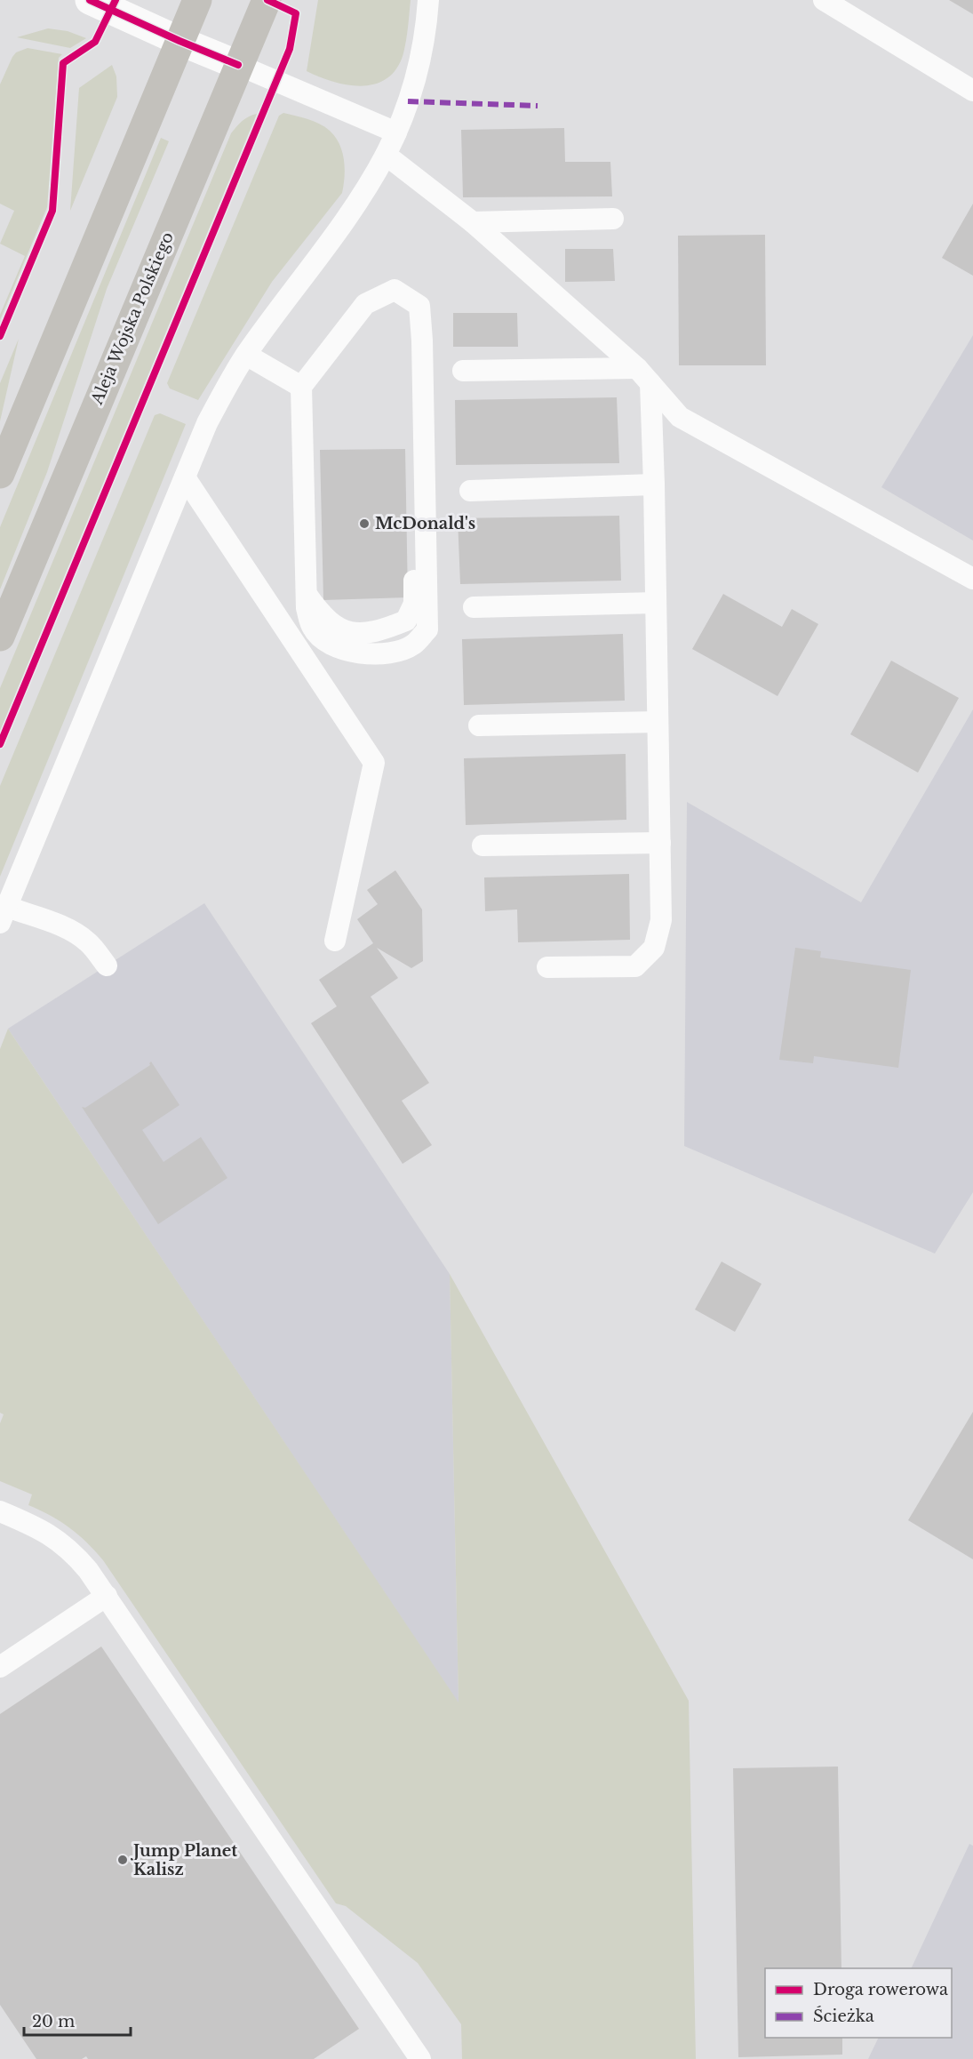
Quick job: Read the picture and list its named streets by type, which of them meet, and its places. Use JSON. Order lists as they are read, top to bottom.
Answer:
{
  "streets": {
    "main road": ["Aleja Wojska Polskiego"]
  },
  "places": ["McDonald's", "Jump Planet Kalisz"],
  "legend": ["Droga rowerowa", "Ścieżka"],
  "scale_bar": "20 m"
}
